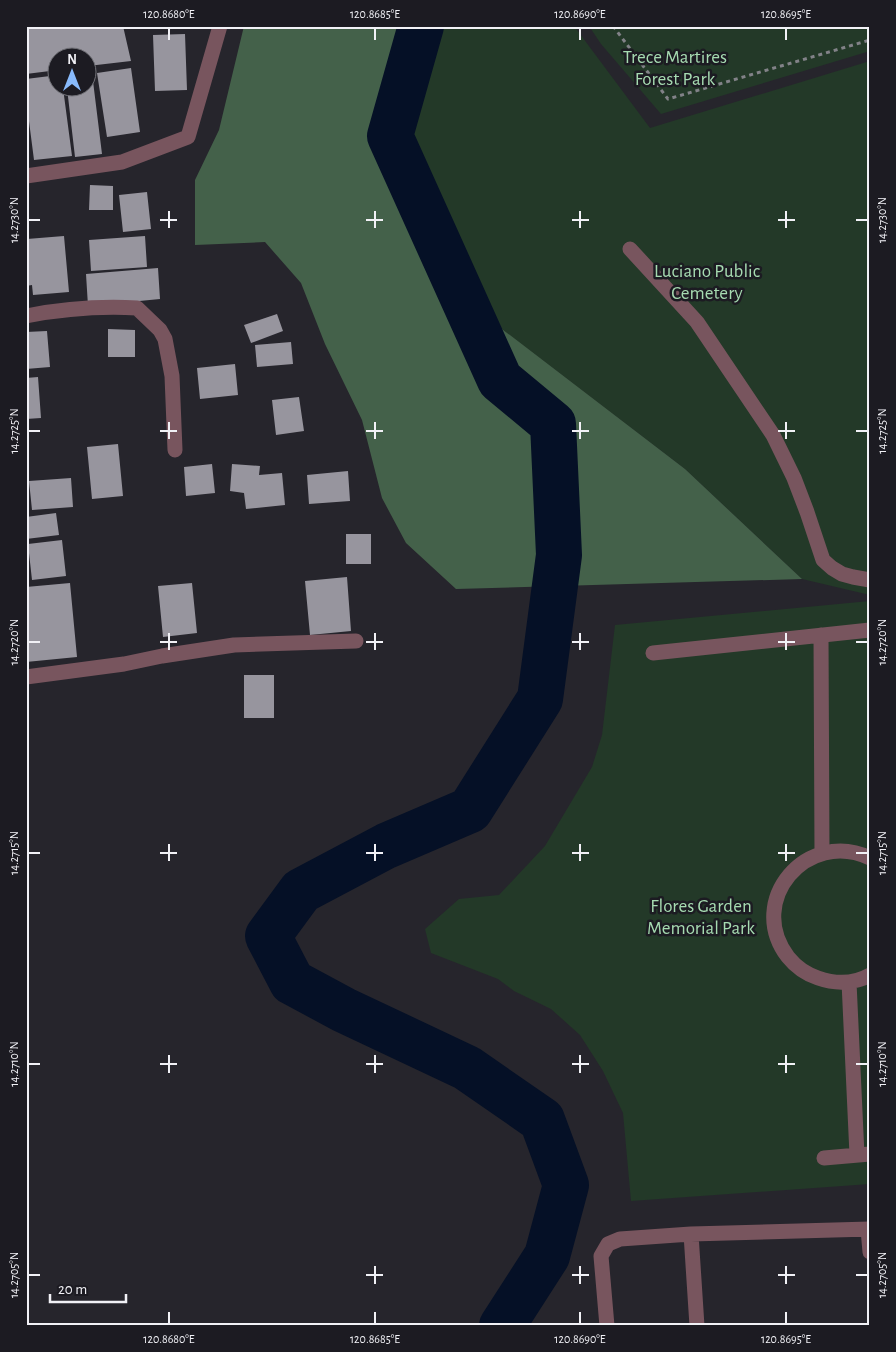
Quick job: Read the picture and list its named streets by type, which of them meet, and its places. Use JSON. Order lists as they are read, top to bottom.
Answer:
{
  "parks": ["Trece Martires Forest Park", "Luciano Public Cemetery", "Flores Garden Memorial Park"],
  "scale_bar": "20 m",
  "north": "top",
  "coordinates": [
    "120.8680°E",
    "120.8685°E",
    "120.8690°E",
    "120.8695°E",
    "14.2730°N",
    "14.2725°N",
    "14.2720°N",
    "14.2715°N",
    "14.2710°N",
    "14.2705°N"
  ]
}
